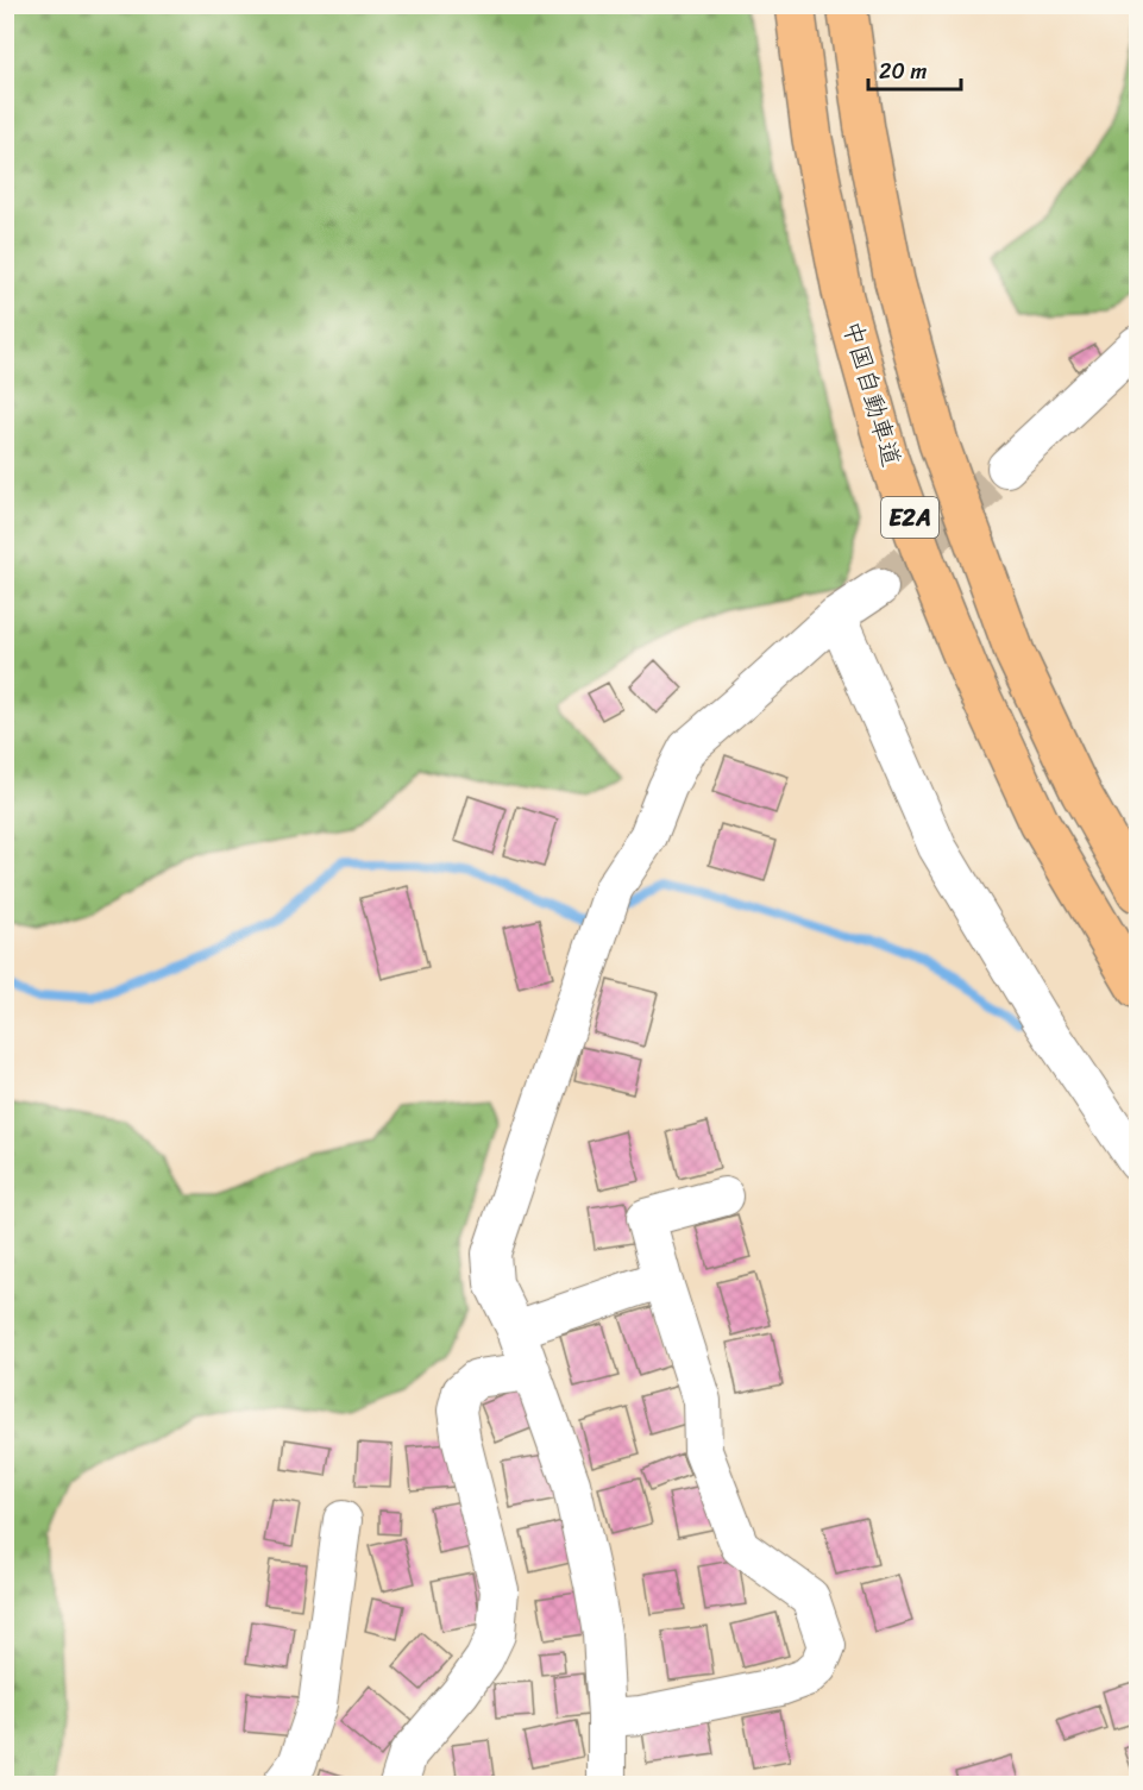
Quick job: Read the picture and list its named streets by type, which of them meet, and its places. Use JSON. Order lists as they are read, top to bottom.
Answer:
{
  "streets": {
    "highway": ["中国自動車道", "E2A"]
  },
  "scale_bar": "20 m"
}
